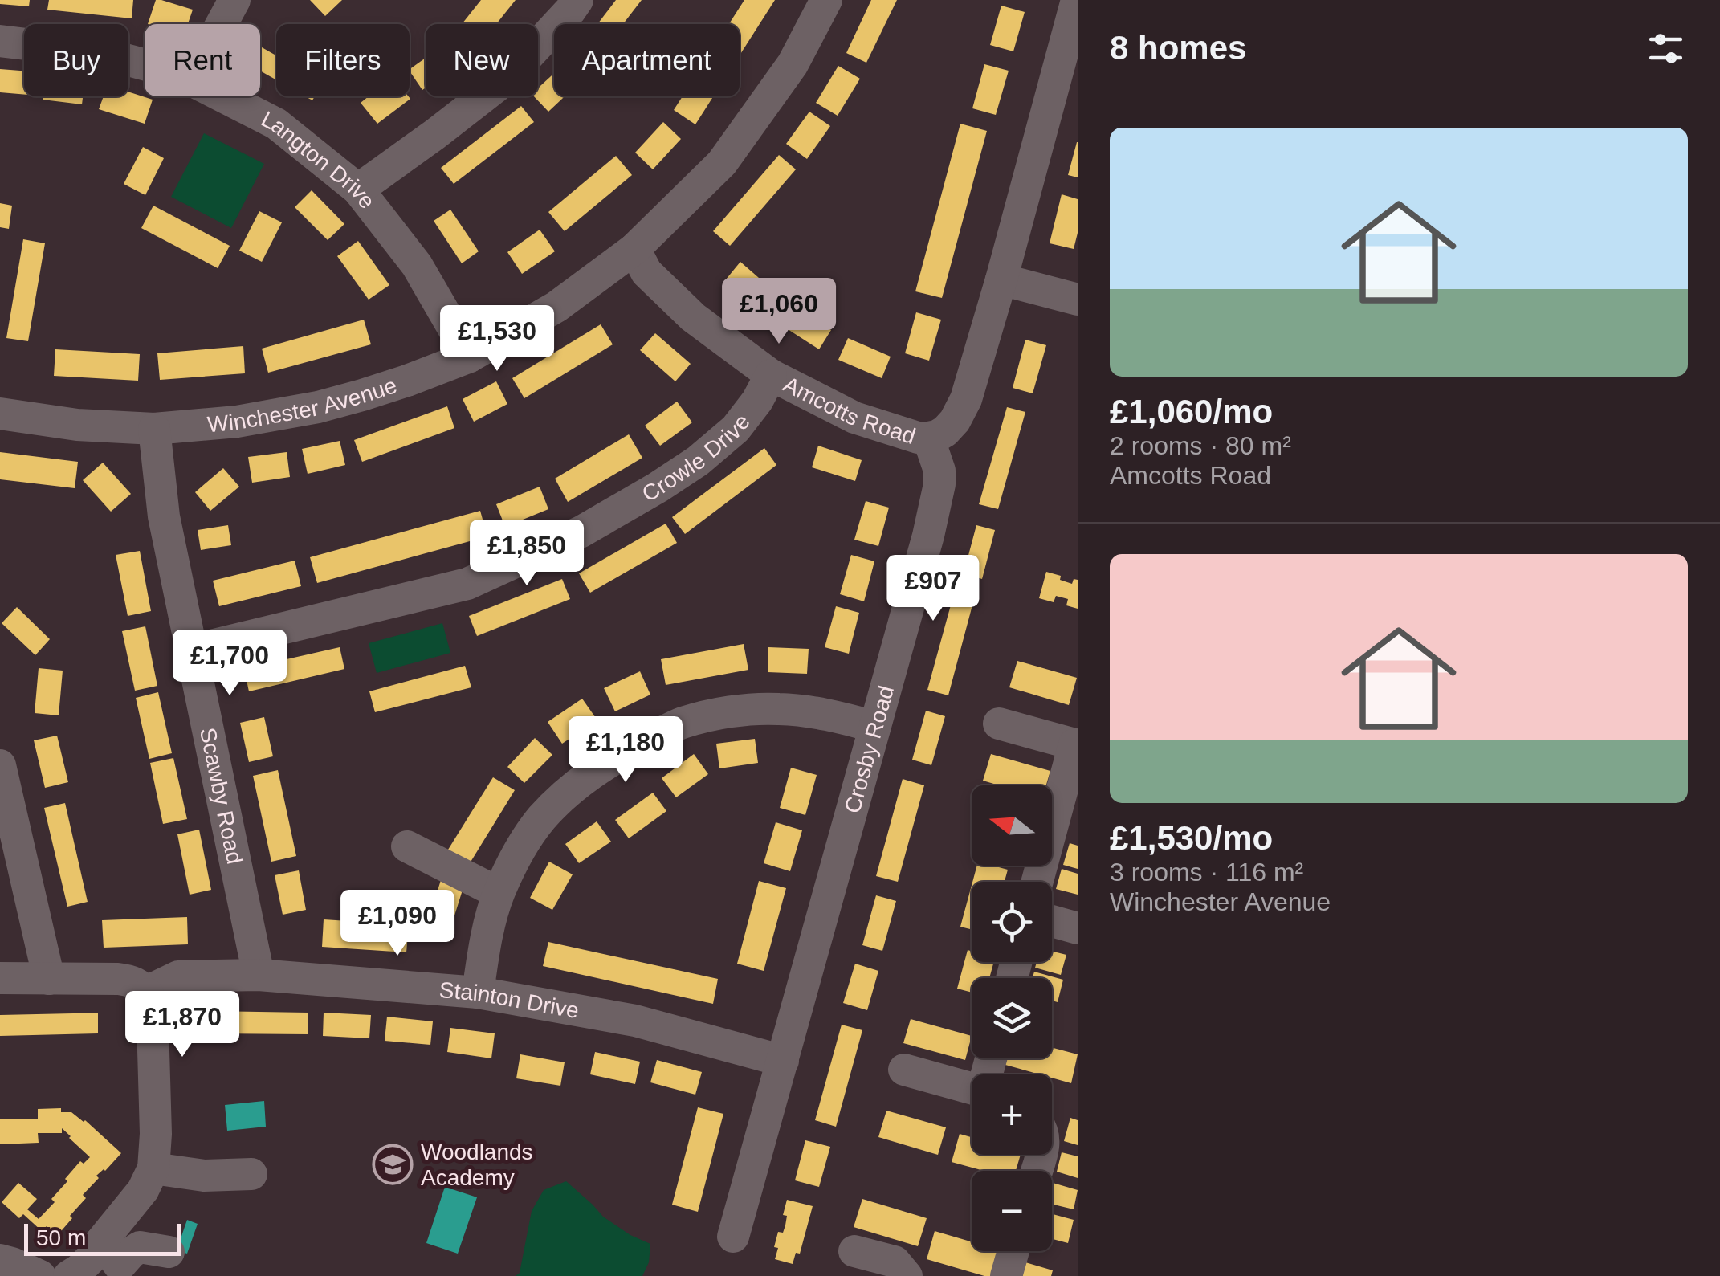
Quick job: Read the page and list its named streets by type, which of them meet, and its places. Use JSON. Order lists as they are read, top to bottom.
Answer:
{
  "streets": {
    "street": [
      "Langton Drive",
      "Winchester Avenue",
      "Amcotts Road",
      "Crowle Drive",
      "Crosby Road",
      "Scawby Road",
      "Stainton Drive"
    ]
  },
  "crossings": [
    ["Langton Drive", "Winchester Avenue"],
    ["Winchester Avenue", "Amcotts Road"],
    ["Winchester Avenue", "Scawby Road"],
    ["Amcotts Road", "Crowle Drive"],
    ["Amcotts Road", "Crosby Road"],
    ["Crowle Drive", "Scawby Road"],
    ["Crosby Road", "Stainton Drive"],
    ["Scawby Road", "Stainton Drive"]
  ],
  "places": {
    "school or university": ["Woodlands Academy"]
  },
  "scale_bar": "50 m",
  "north": "left",
  "page": {
    "heading": "8 homes",
    "chip": [
      "Buy",
      "Rent",
      "Filters",
      "New",
      "Apartment"
    ],
    "list": [
      {
        "name": "£1,060/mo",
        "note": "2 rooms · 80 m² · Amcotts Road"
      },
      {
        "name": "£1,530/mo",
        "note": "3 rooms · 116 m² · Winchester Avenue"
      }
    ],
    "price": [
      "£1,060",
      "£1,530",
      "£1,850",
      "£907",
      "£1,700",
      "£1,180",
      "£1,090",
      "£1,870"
    ],
    "map_buttons": ["+", "−"],
    "scale": "50 m"
  }
}
